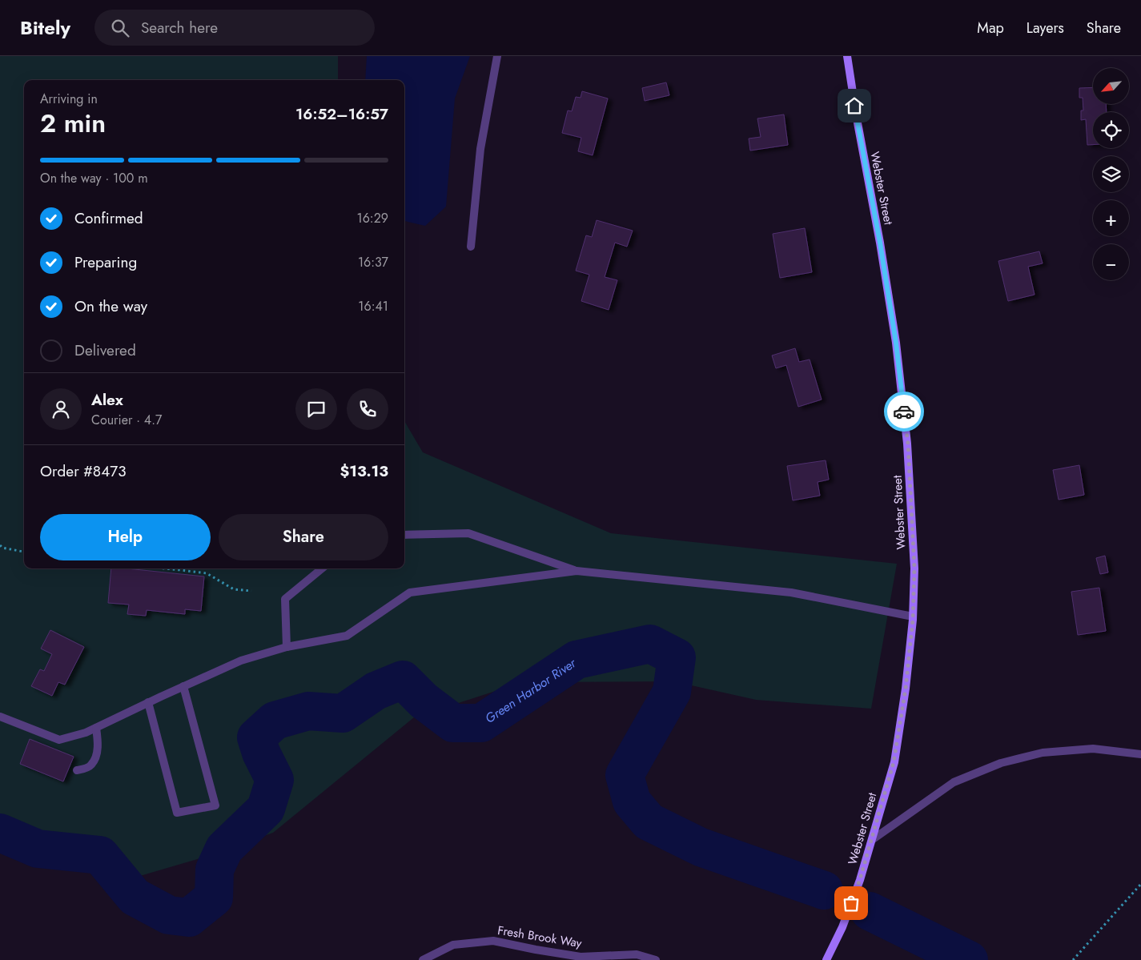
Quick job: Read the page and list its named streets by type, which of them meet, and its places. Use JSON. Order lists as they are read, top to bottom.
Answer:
{
  "streets": {
    "street": ["Webster Street", "Fresh Brook Way"]
  },
  "water": ["Green Harbor River"],
  "north": "bottom left",
  "page": {
    "header": "Bitely",
    "search": "Search here",
    "nav": ["Map", "Layers", "Share"],
    "map_buttons": ["+", "−"],
    "heading": ["2 min", "Arriving in", "16:52–16:57"],
    "panel": [
      "Alex",
      "Courier · 4.7",
      "Order #8473",
      "$13.13"
    ],
    "bar": "On the way · 100 m",
    "list": [
      ["Confirmed", "16:29"],
      ["Preparing", "16:37"],
      ["On the way", "16:41"],
      "Delivered"
    ],
    "buttons": ["Help", "Share"]
  }
}
